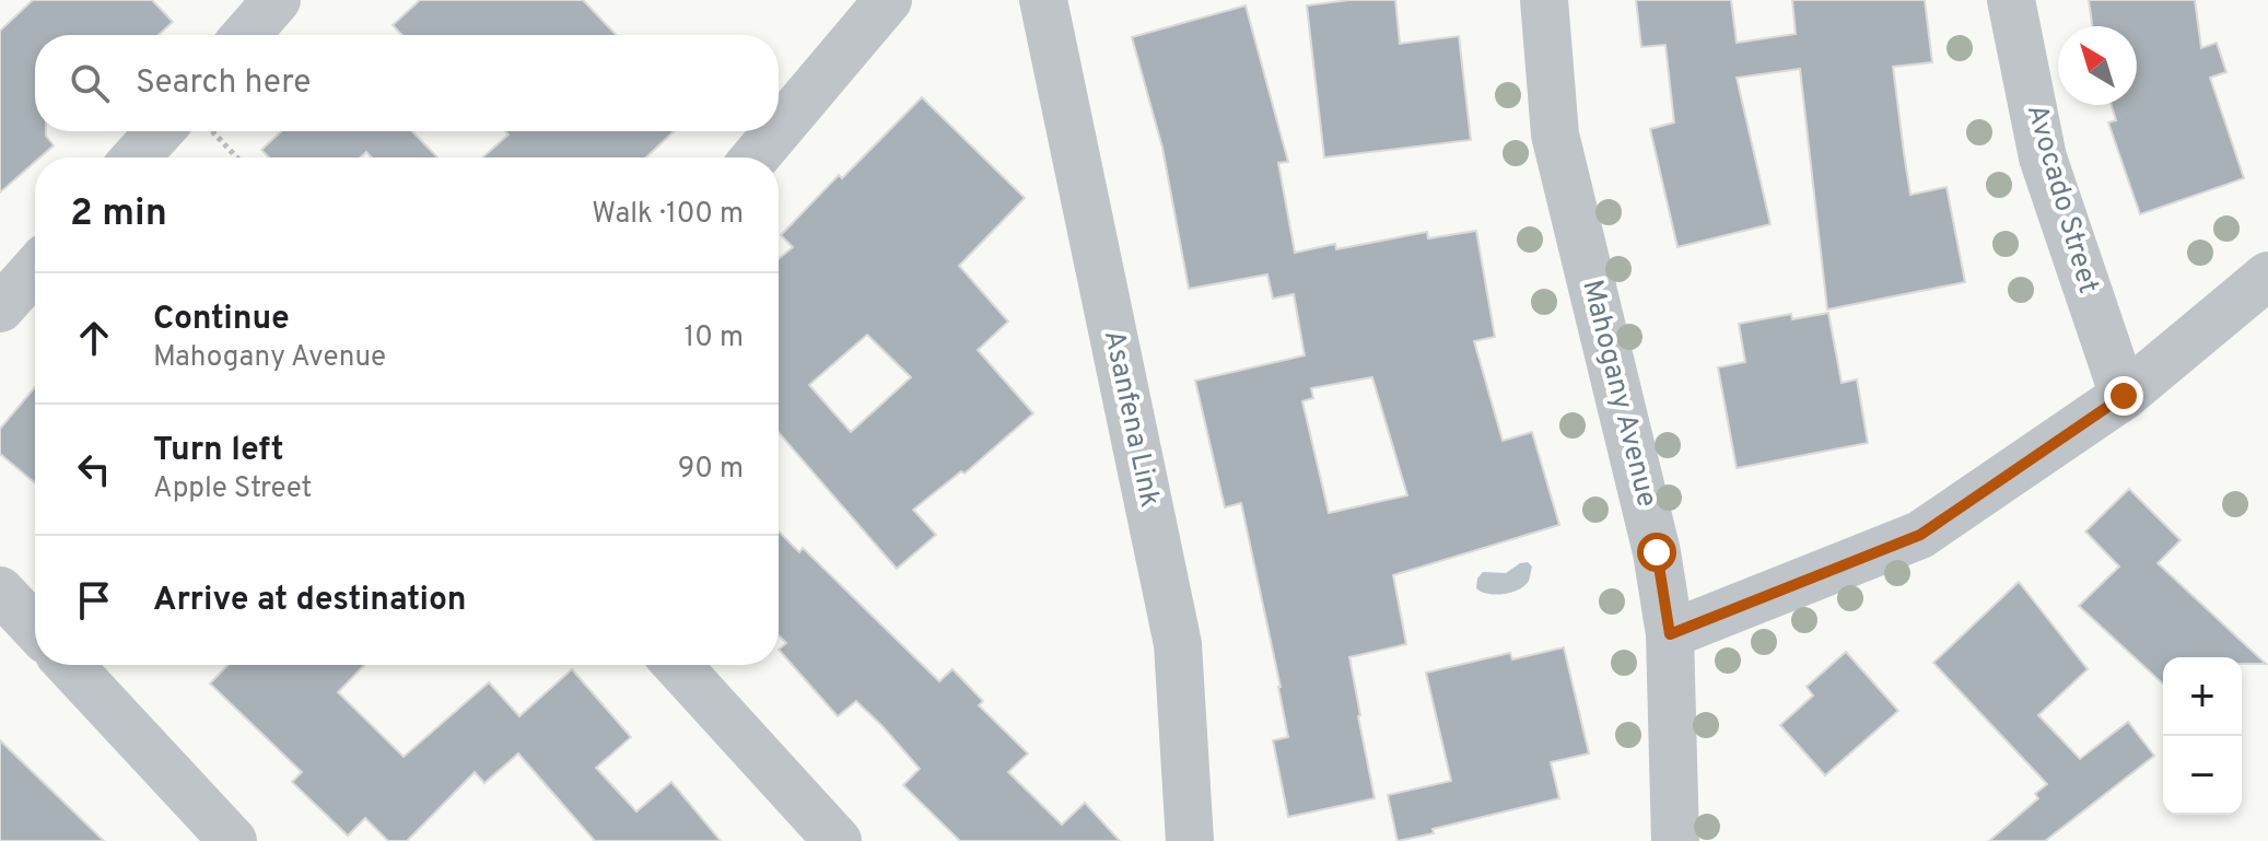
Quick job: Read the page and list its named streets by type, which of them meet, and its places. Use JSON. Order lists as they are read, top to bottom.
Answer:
{
  "streets": {
    "street": ["Avocado Street", "Mahogany Avenue", "Asanfena Link"]
  },
  "north": "top left",
  "page": {
    "search": "Search here",
    "heading": ["2 min", "Walk · 100 m"],
    "list": [
      ["Continue", "Mahogany Avenue", "10 m"],
      ["Turn left", "Apple Street", "90 m"],
      "Arrive at destination"
    ],
    "map_buttons": ["+", "−"]
  }
}
